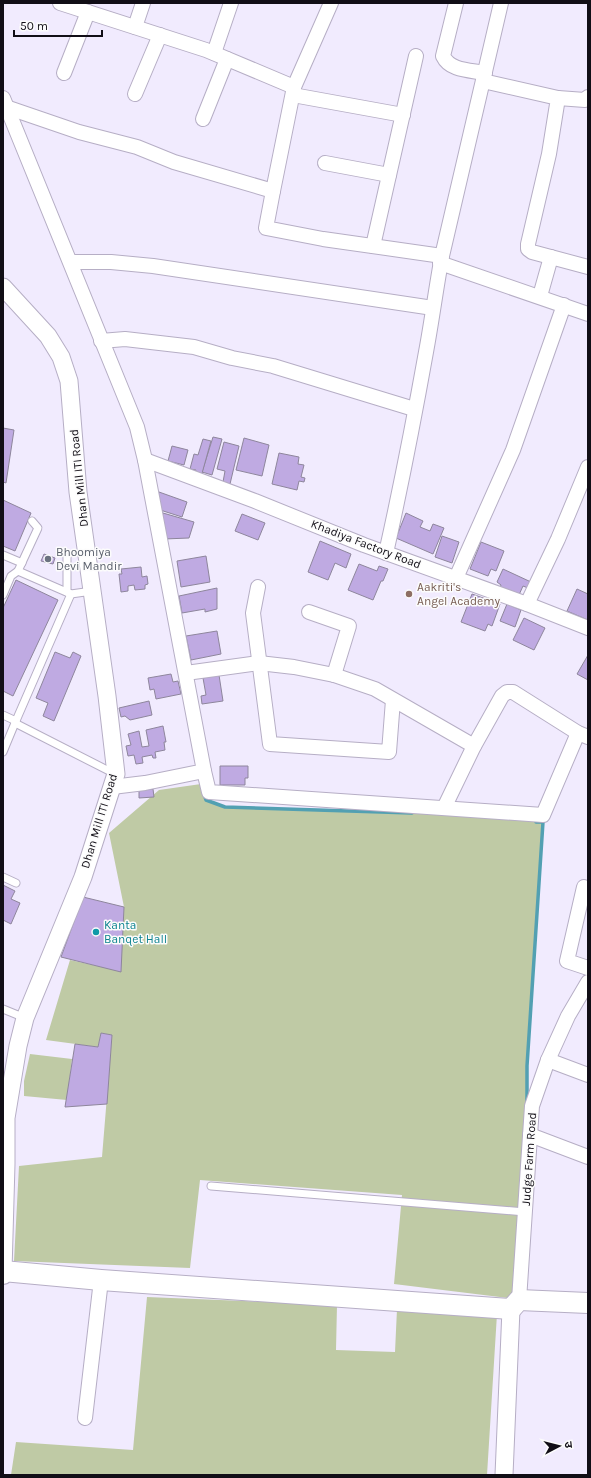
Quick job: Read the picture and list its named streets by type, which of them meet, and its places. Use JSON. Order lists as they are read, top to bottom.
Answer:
{
  "streets": {
    "street": ["Dhan Mill ITI Road", "Khadiya Factory Road", "Judge Farm Road"]
  },
  "places": ["Bhoomiya Devi Mandir", "Aakriti's Angel Academy", "Kanta Banqet Hall"],
  "scale_bar": "50 m",
  "north": "right"
}
